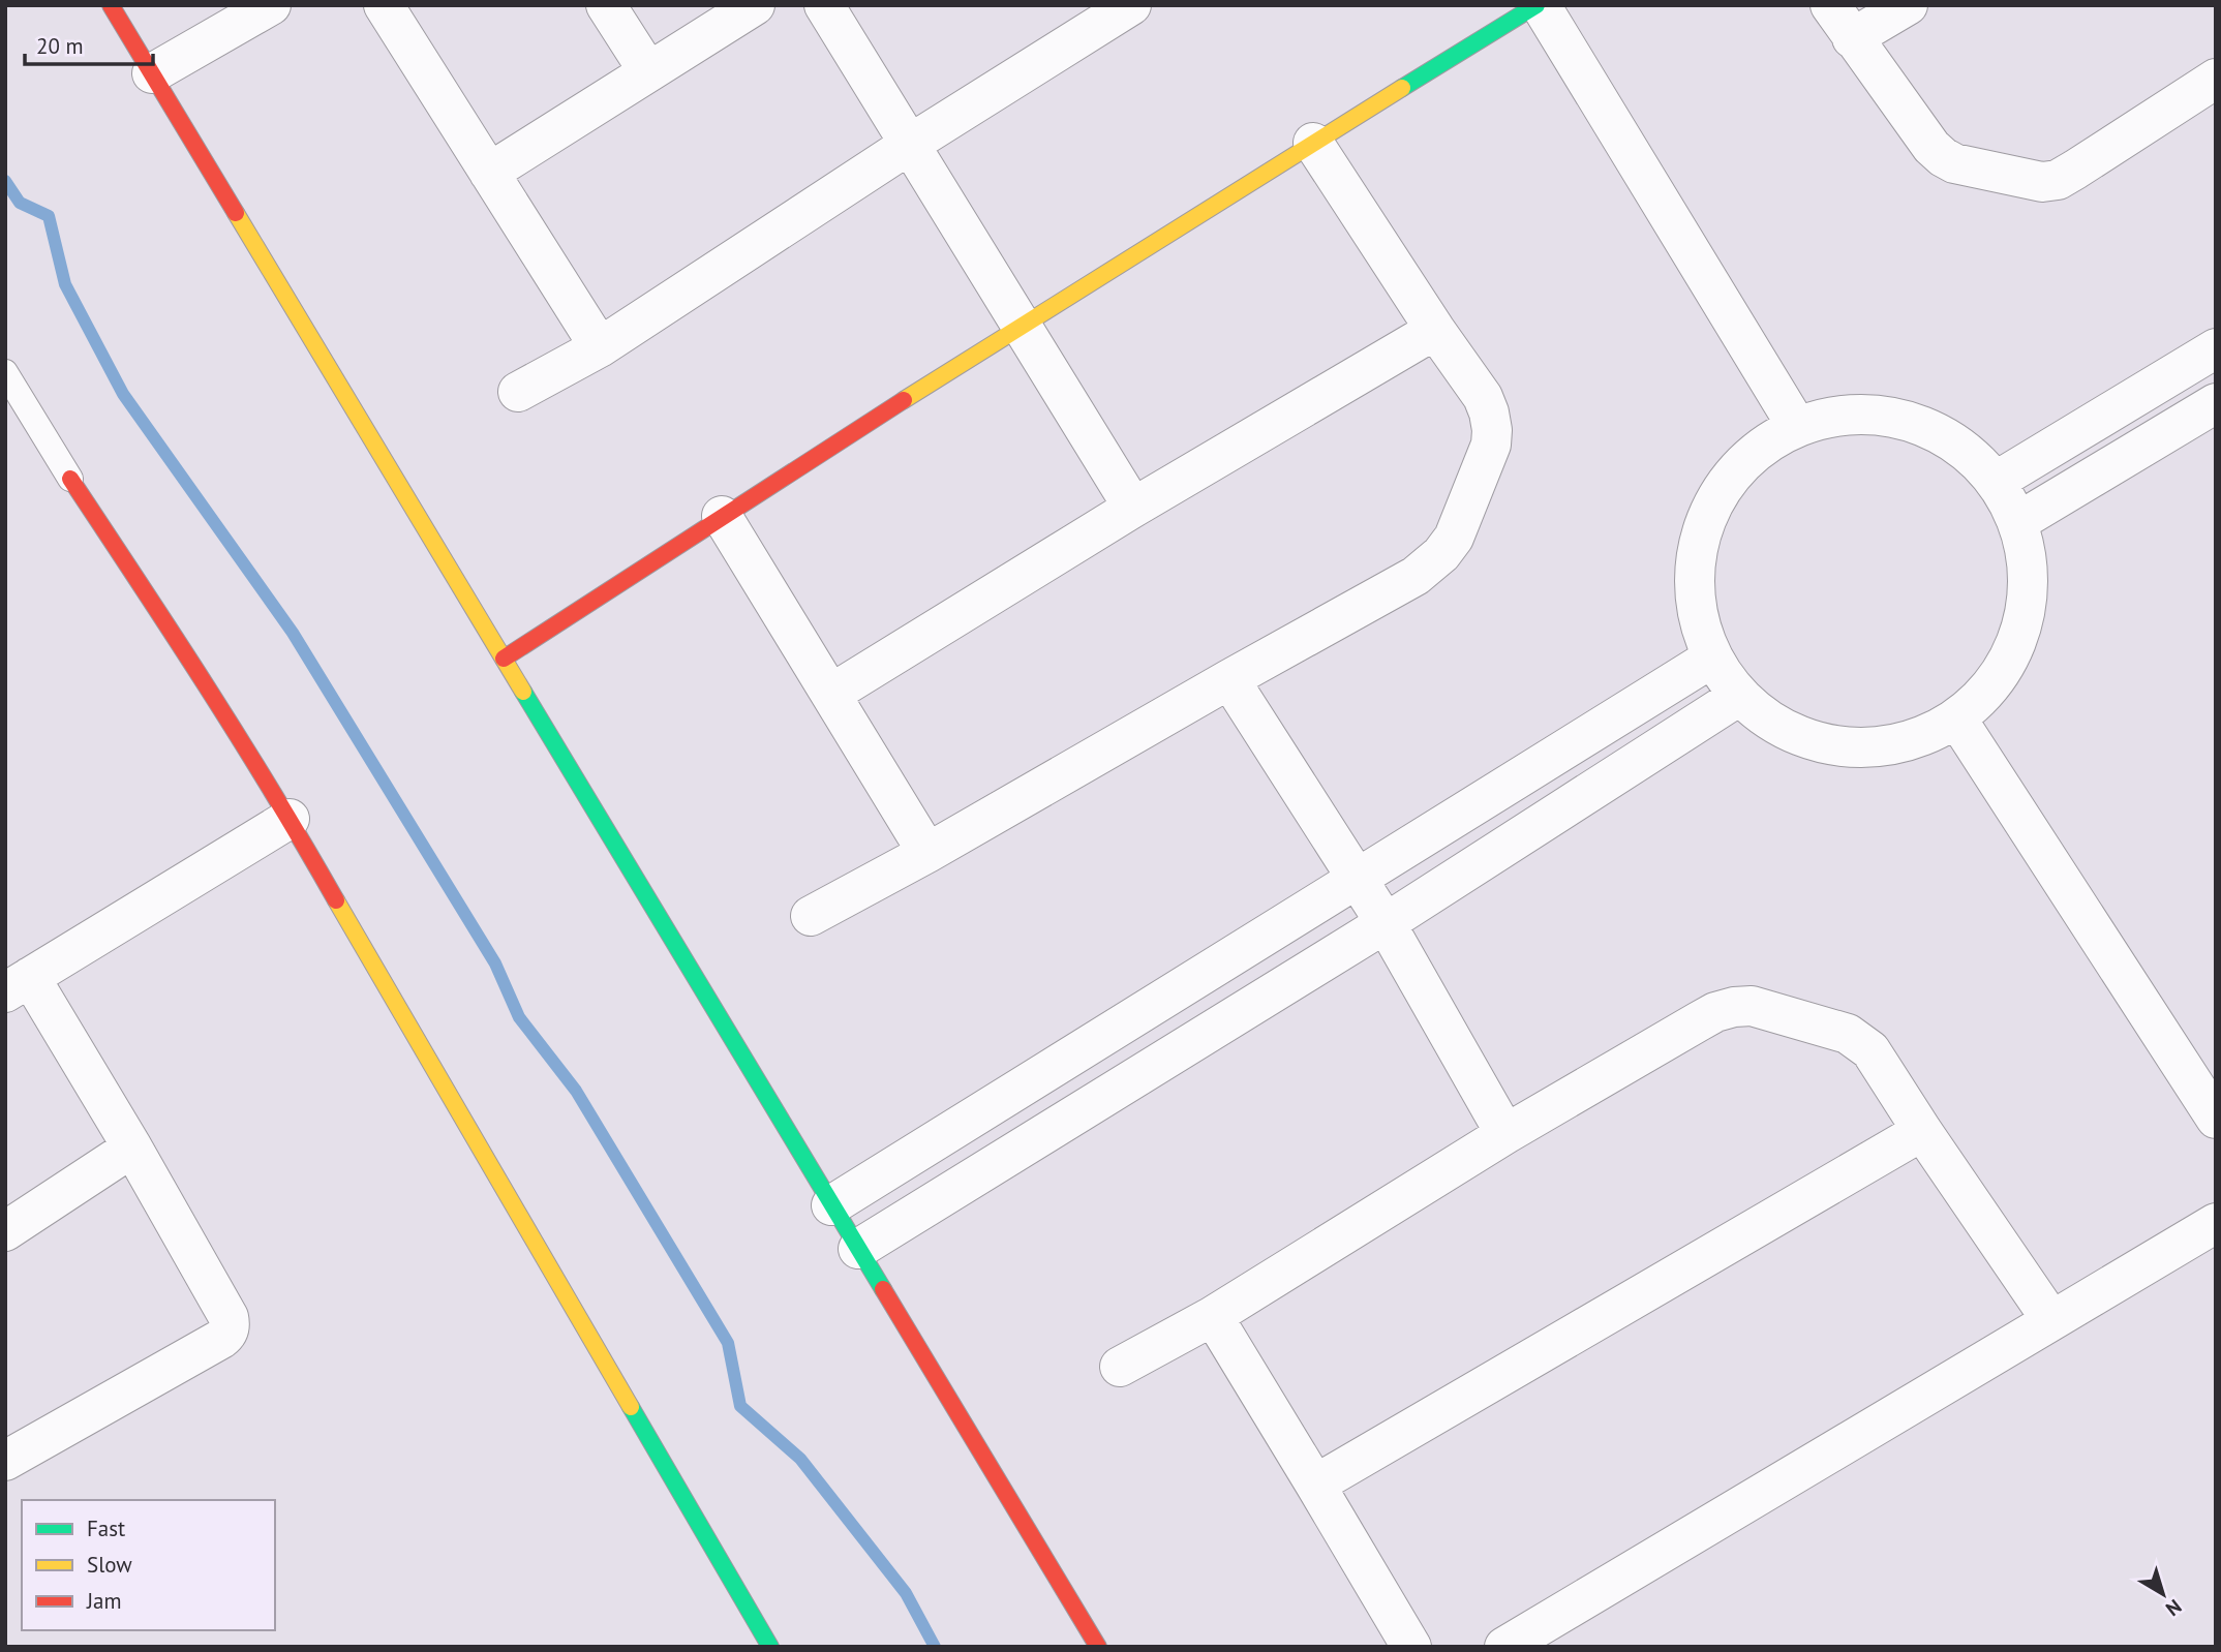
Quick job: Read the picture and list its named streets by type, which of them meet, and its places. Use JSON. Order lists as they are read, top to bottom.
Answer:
{
  "legend": ["Fast", "Slow", "Jam"],
  "scale_bar": "20 m",
  "north": "bottom right"
}
